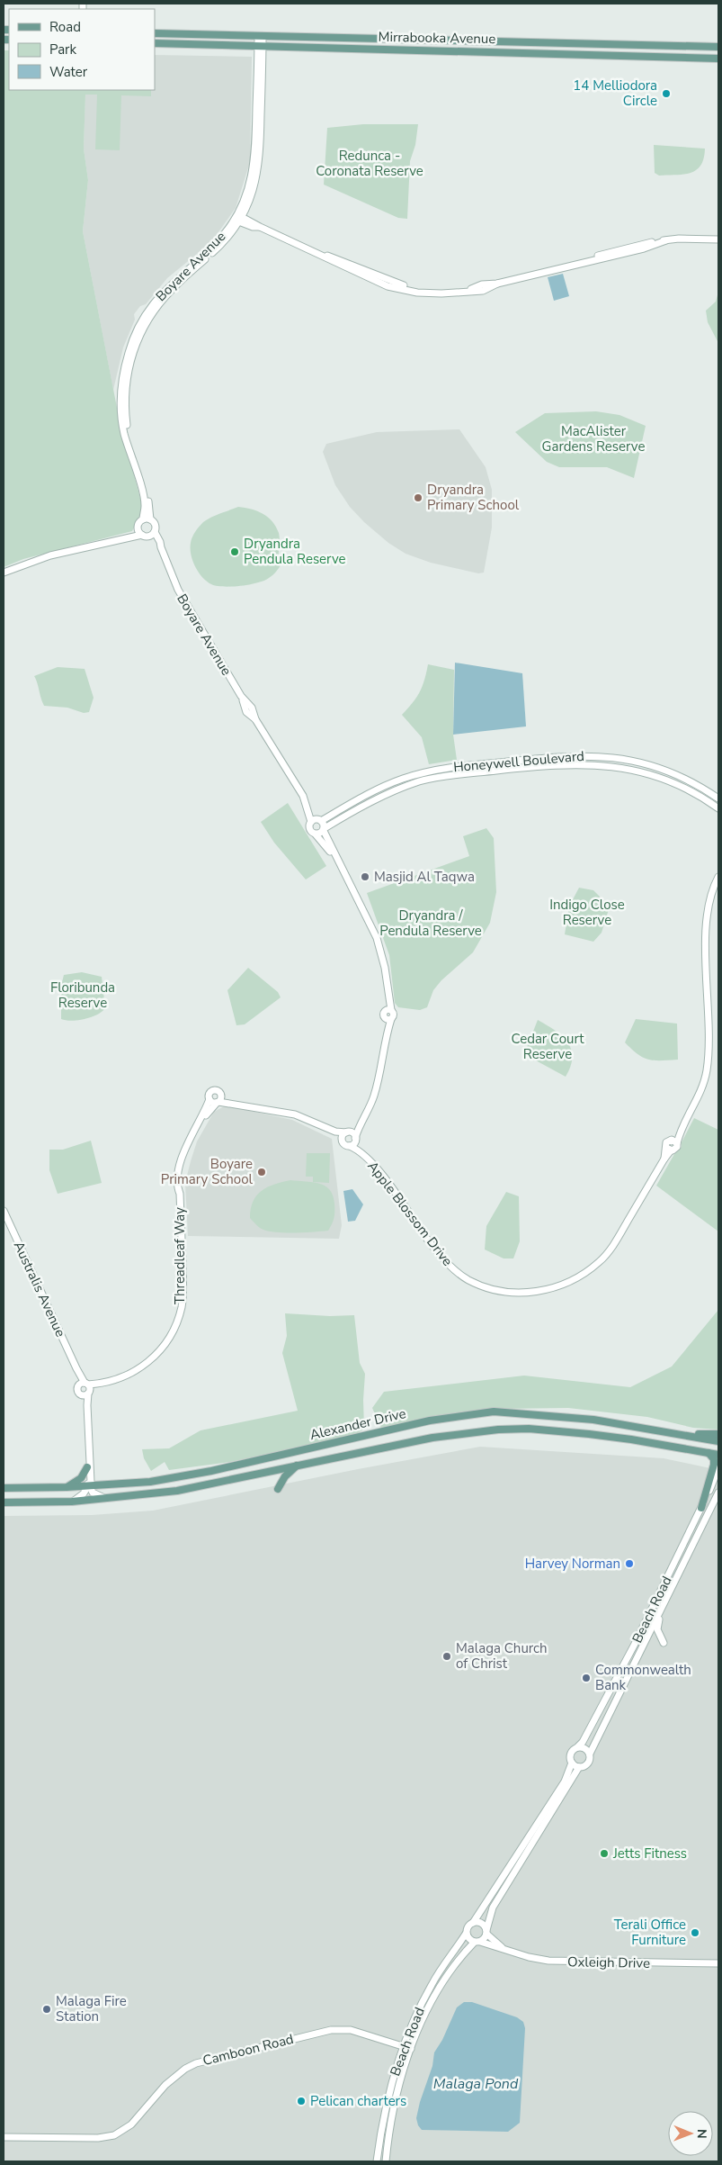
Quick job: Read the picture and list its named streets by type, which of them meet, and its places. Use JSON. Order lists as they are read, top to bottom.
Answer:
{
  "streets": {
    "main road": ["Mirrabooka Avenue", "Alexander Drive"],
    "street": [
      "Boyare Avenue",
      "Honeywell Boulevard",
      "Apple Blossom Drive",
      "Threadleaf Way",
      "Australis Avenue",
      "Beach Road",
      "Oxleigh Drive",
      "Camboon Road"
    ]
  },
  "crossings": [
    ["Mirrabooka Avenue", "Boyare Avenue"],
    ["Boyare Avenue", "Honeywell Boulevard"],
    ["Threadleaf Way", "Australis Avenue"],
    ["Australis Avenue", "Alexander Drive"],
    ["Beach Road", "Oxleigh Drive"],
    ["Beach Road", "Camboon Road"]
  ],
  "water": ["Malaga Pond"],
  "parks": [
    "Redunca - Coronata Reserve",
    "MacAlister Gardens Reserve",
    "Indigo Close Reserve",
    "Dryandra / Pendula Reserve",
    "Floribunda Reserve",
    "Cedar Court Reserve"
  ],
  "places": [
    "14 Melliodora Circle",
    "Dryandra Primary School",
    "Dryandra Pendula Reserve",
    "Masjid Al Taqwa",
    "Boyare Primary School",
    "Harvey Norman",
    "Malaga Church of Christ",
    "Commonwealth Bank",
    "Jetts Fitness",
    "Terali Office Furniture",
    "Malaga Fire Station",
    "Pelican charters"
  ],
  "legend": ["Road", "Park", "Water"],
  "north": "right"
}
